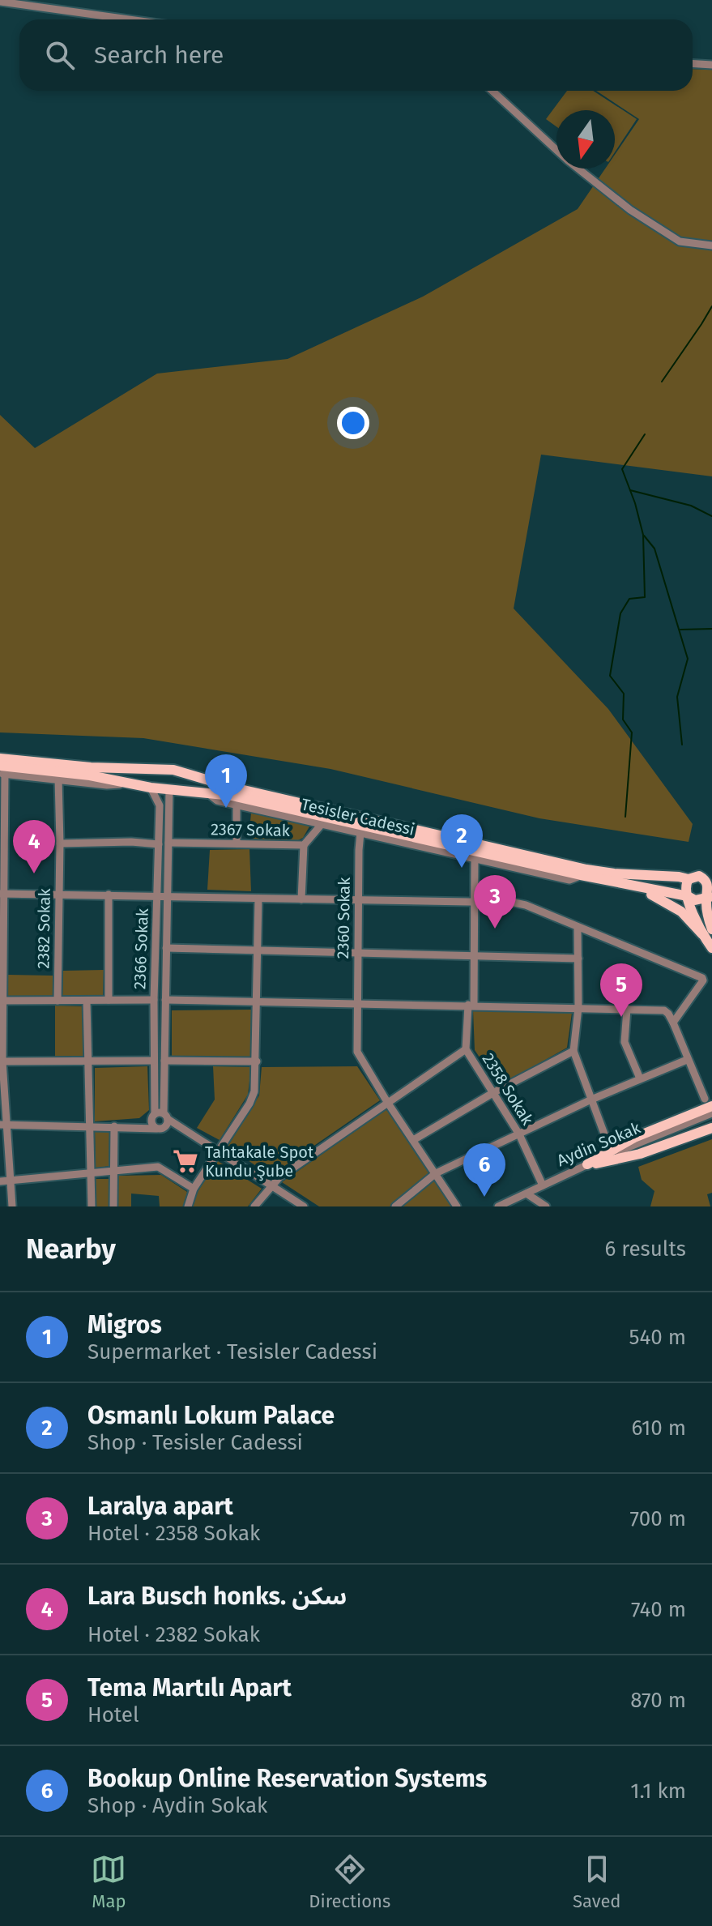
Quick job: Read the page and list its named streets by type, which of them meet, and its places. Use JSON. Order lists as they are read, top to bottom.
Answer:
{
  "streets": {
    "street": [
      "Tesisler Cadessi",
      "2367 Sokak",
      "2360 Sokak",
      "2382 Sokak",
      "2366 Sokak",
      "2358 Sokak",
      "Aydin Sokak"
    ]
  },
  "crossings": [
    ["Tesisler Cadessi", "2367 Sokak"],
    ["Tesisler Cadessi", "2360 Sokak"],
    ["Tesisler Cadessi", "2358 Sokak"],
    ["2367 Sokak", "2366 Sokak"],
    ["2358 Sokak", "Aydin Sokak"]
  ],
  "places": {
    "supermarket": ["Tahtakale Spot Kundu Şube"]
  },
  "north": "bottom",
  "page": {
    "search": "Search here",
    "pins": [
      "1",
      "2",
      "4",
      "3",
      "5",
      "6"
    ],
    "heading": ["Nearby", "6 results"],
    "list": [
      {
        "mark": "1",
        "name": "Migros",
        "note": "Supermarket · Tesisler Cadessi",
        "value": "540 m"
      },
      {
        "mark": "2",
        "name": "Osmanlı Lokum Palace",
        "note": "Shop · Tesisler Cadessi",
        "value": "610 m"
      },
      {
        "mark": "3",
        "name": "Laralya apart",
        "note": "Hotel · 2358 Sokak",
        "value": "700 m"
      },
      {
        "mark": "4",
        "name": "Lara Busch honks. سكن",
        "note": "Hotel · 2382 Sokak",
        "value": "740 m"
      },
      {
        "mark": "5",
        "name": "Tema Martılı Apart",
        "note": "Hotel",
        "value": "870 m"
      },
      {
        "mark": "6",
        "name": "Bookup Online Reservation Systems",
        "note": "Shop · Aydin Sokak",
        "value": "1.1 km"
      }
    ],
    "nav": ["Map", "Directions", "Saved"]
  }
}
